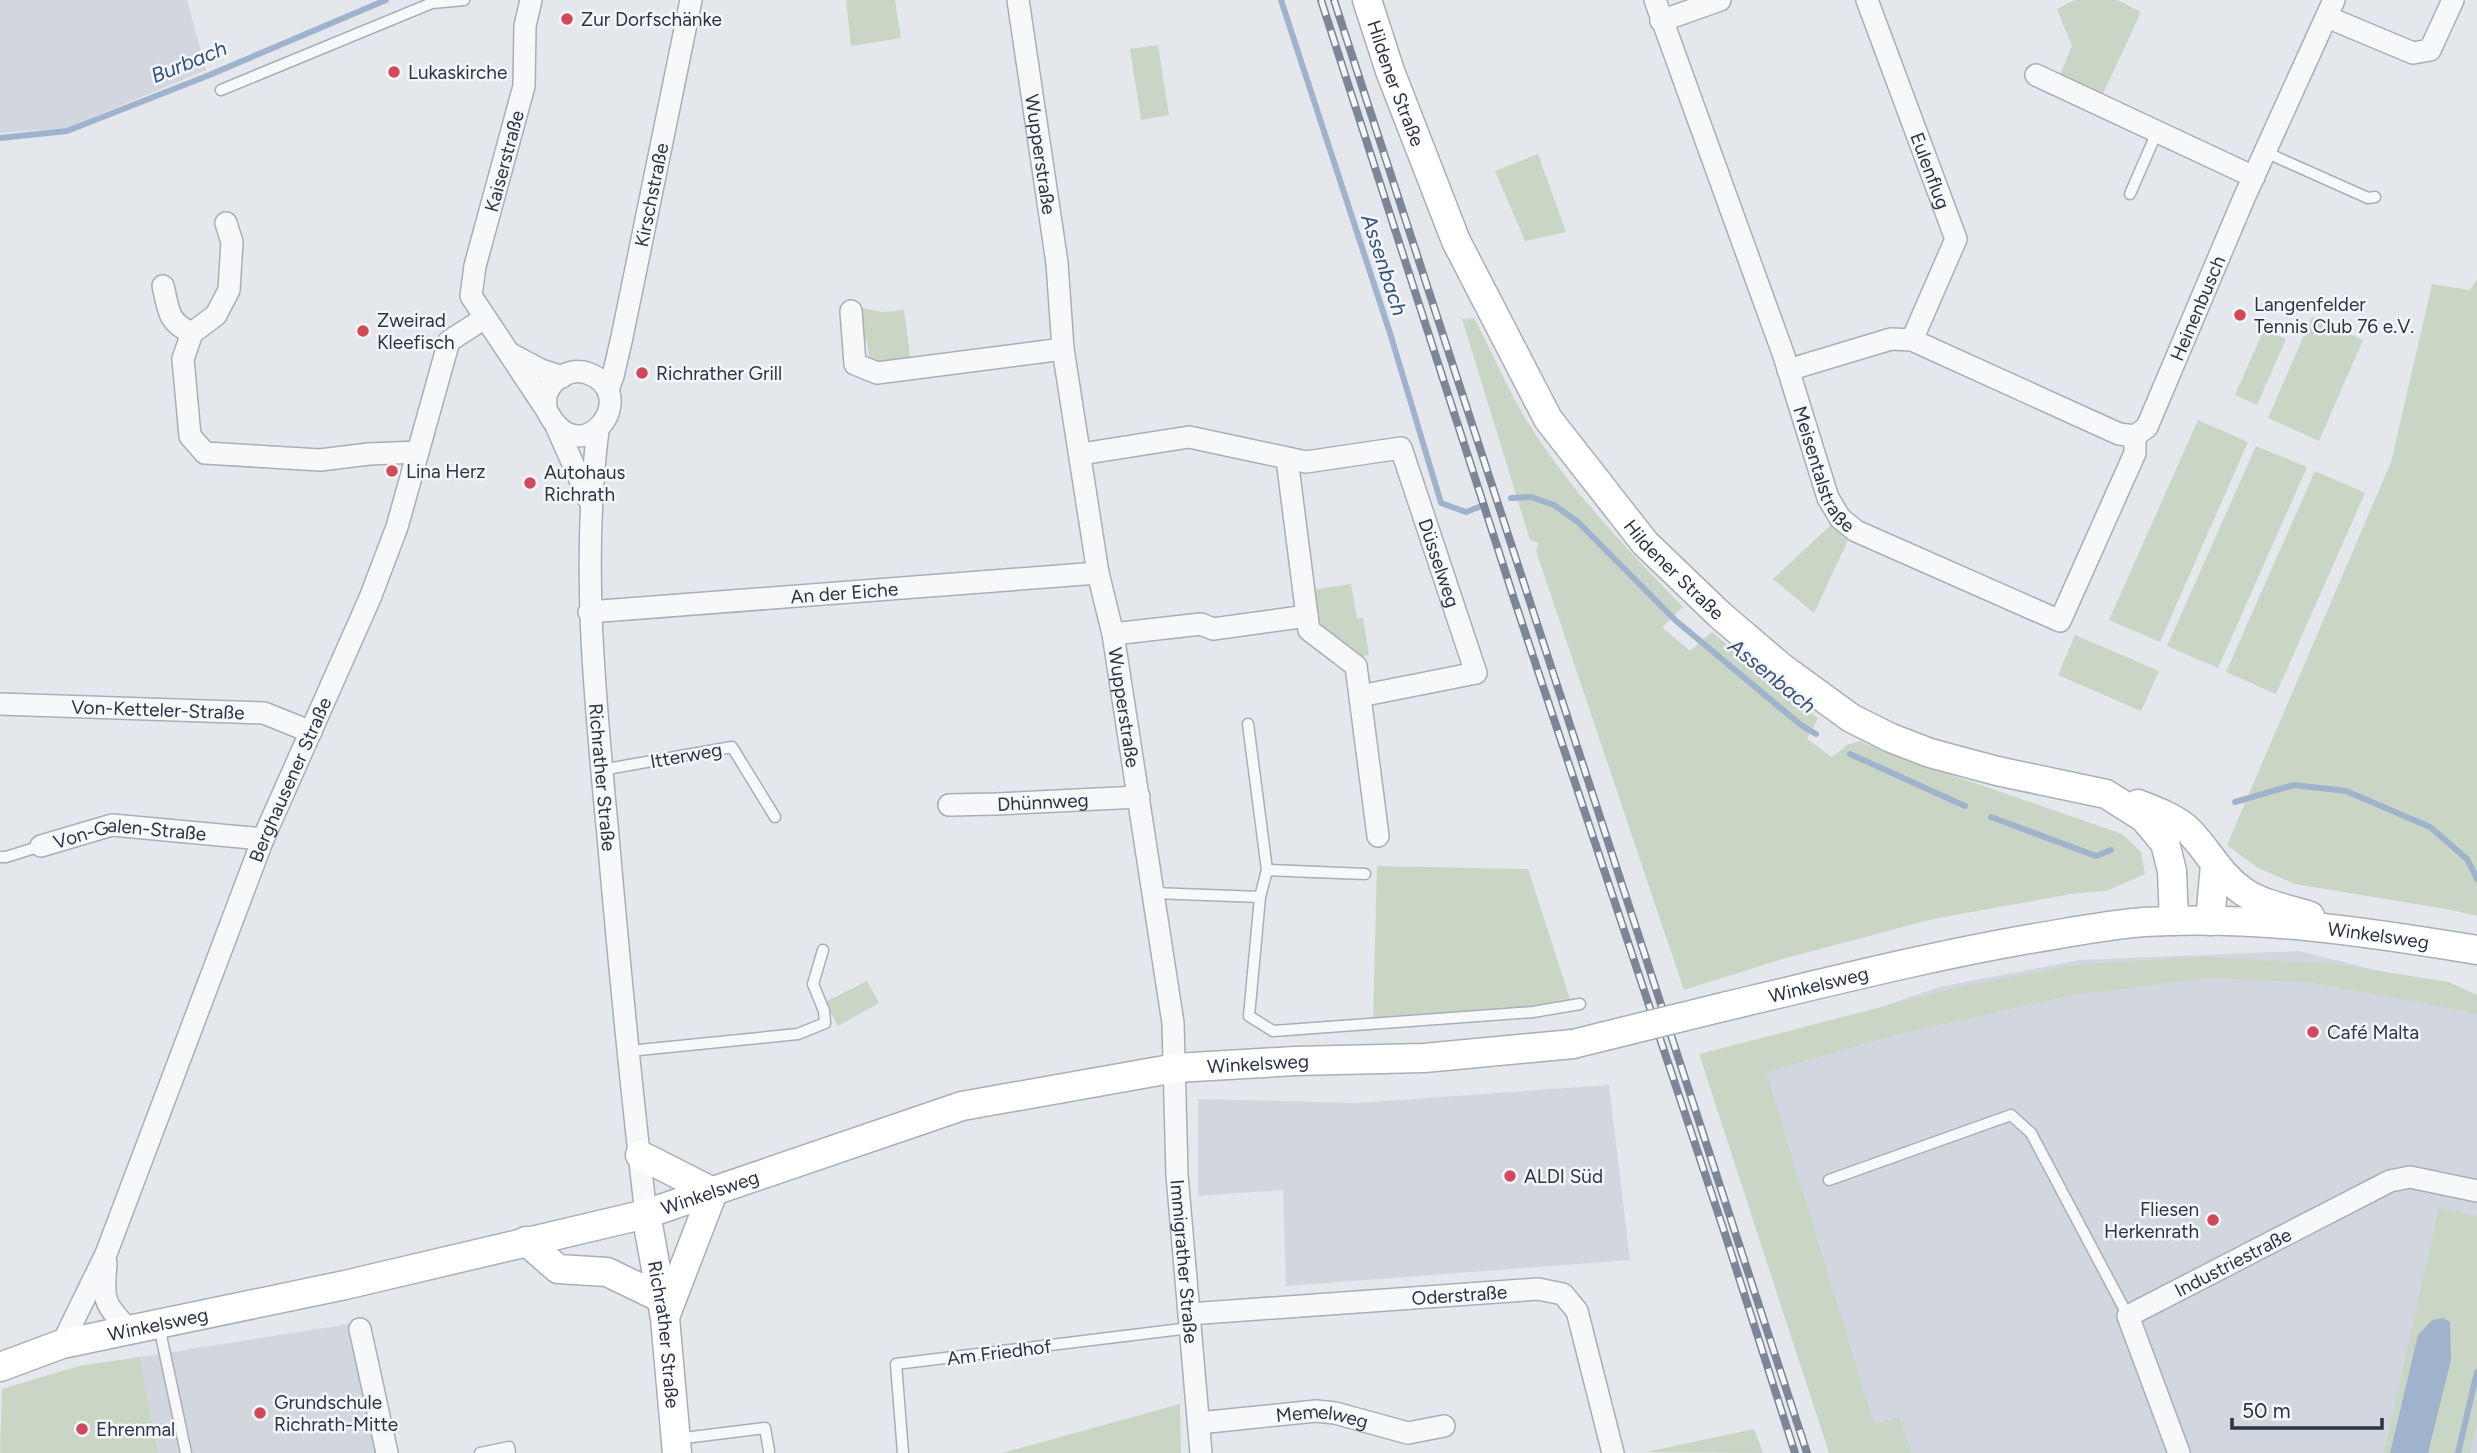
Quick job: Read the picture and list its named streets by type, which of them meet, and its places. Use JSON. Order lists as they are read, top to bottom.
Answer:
{
  "streets": {
    "main road": ["Hildener Straße", "Richrather Straße", "Winkelsweg"],
    "street": [
      "Wupperstraße",
      "Kaiserstraße",
      "Eulenflug",
      "Kirschstraße",
      "Heinenbusch",
      "Meisentalstraße",
      "Düsselweg",
      "An der Eiche",
      "Von-Ketteler-Straße",
      "Berghausener Straße",
      "Dhünnweg",
      "Von-Galen-Straße",
      "Immigrather Straße",
      "Industriestraße",
      "Oderstraße",
      "Memelweg"
    ],
    "lane": ["Itterweg", "Am Friedhof"]
  },
  "crossings": [
    ["Hildener Straße", "Winkelsweg"],
    ["Wupperstraße", "Düsselweg"],
    ["Wupperstraße", "An der Eiche"],
    ["Wupperstraße", "Dhünnweg"],
    ["Wupperstraße", "Winkelsweg"],
    ["Wupperstraße", "Immigrather Straße"],
    ["Kaiserstraße", "Berghausener Straße"],
    ["Kirschstraße", "Richrather Straße"],
    ["Heinenbusch", "Meisentalstraße"],
    ["An der Eiche", "Richrather Straße"],
    ["Von-Ketteler-Straße", "Berghausener Straße"],
    ["Itterweg", "Richrather Straße"],
    ["Richrather Straße", "Winkelsweg"],
    ["Berghausener Straße", "Von-Galen-Straße"],
    ["Berghausener Straße", "Winkelsweg"],
    ["Winkelsweg", "Immigrather Straße"],
    ["Immigrather Straße", "Oderstraße"],
    ["Immigrather Straße", "Am Friedhof"],
    ["Immigrather Straße", "Memelweg"],
    ["Oderstraße", "Am Friedhof"]
  ],
  "water": ["Burbach", "Assenbach"],
  "places": [
    "Zur Dorfschänke",
    "Lukaskirche",
    "Langenfelder Tennis Club 76 e.V.",
    "Zweirad Kleefisch",
    "Richrather Grill",
    "Lina Herz",
    "Autohaus Richrath",
    "Café Malta",
    "ALDI Süd",
    "Fliesen Herkenrath",
    "Grundschule Richrath-Mitte",
    "Ehrenmal"
  ],
  "scale_bar": "50 m"
}
